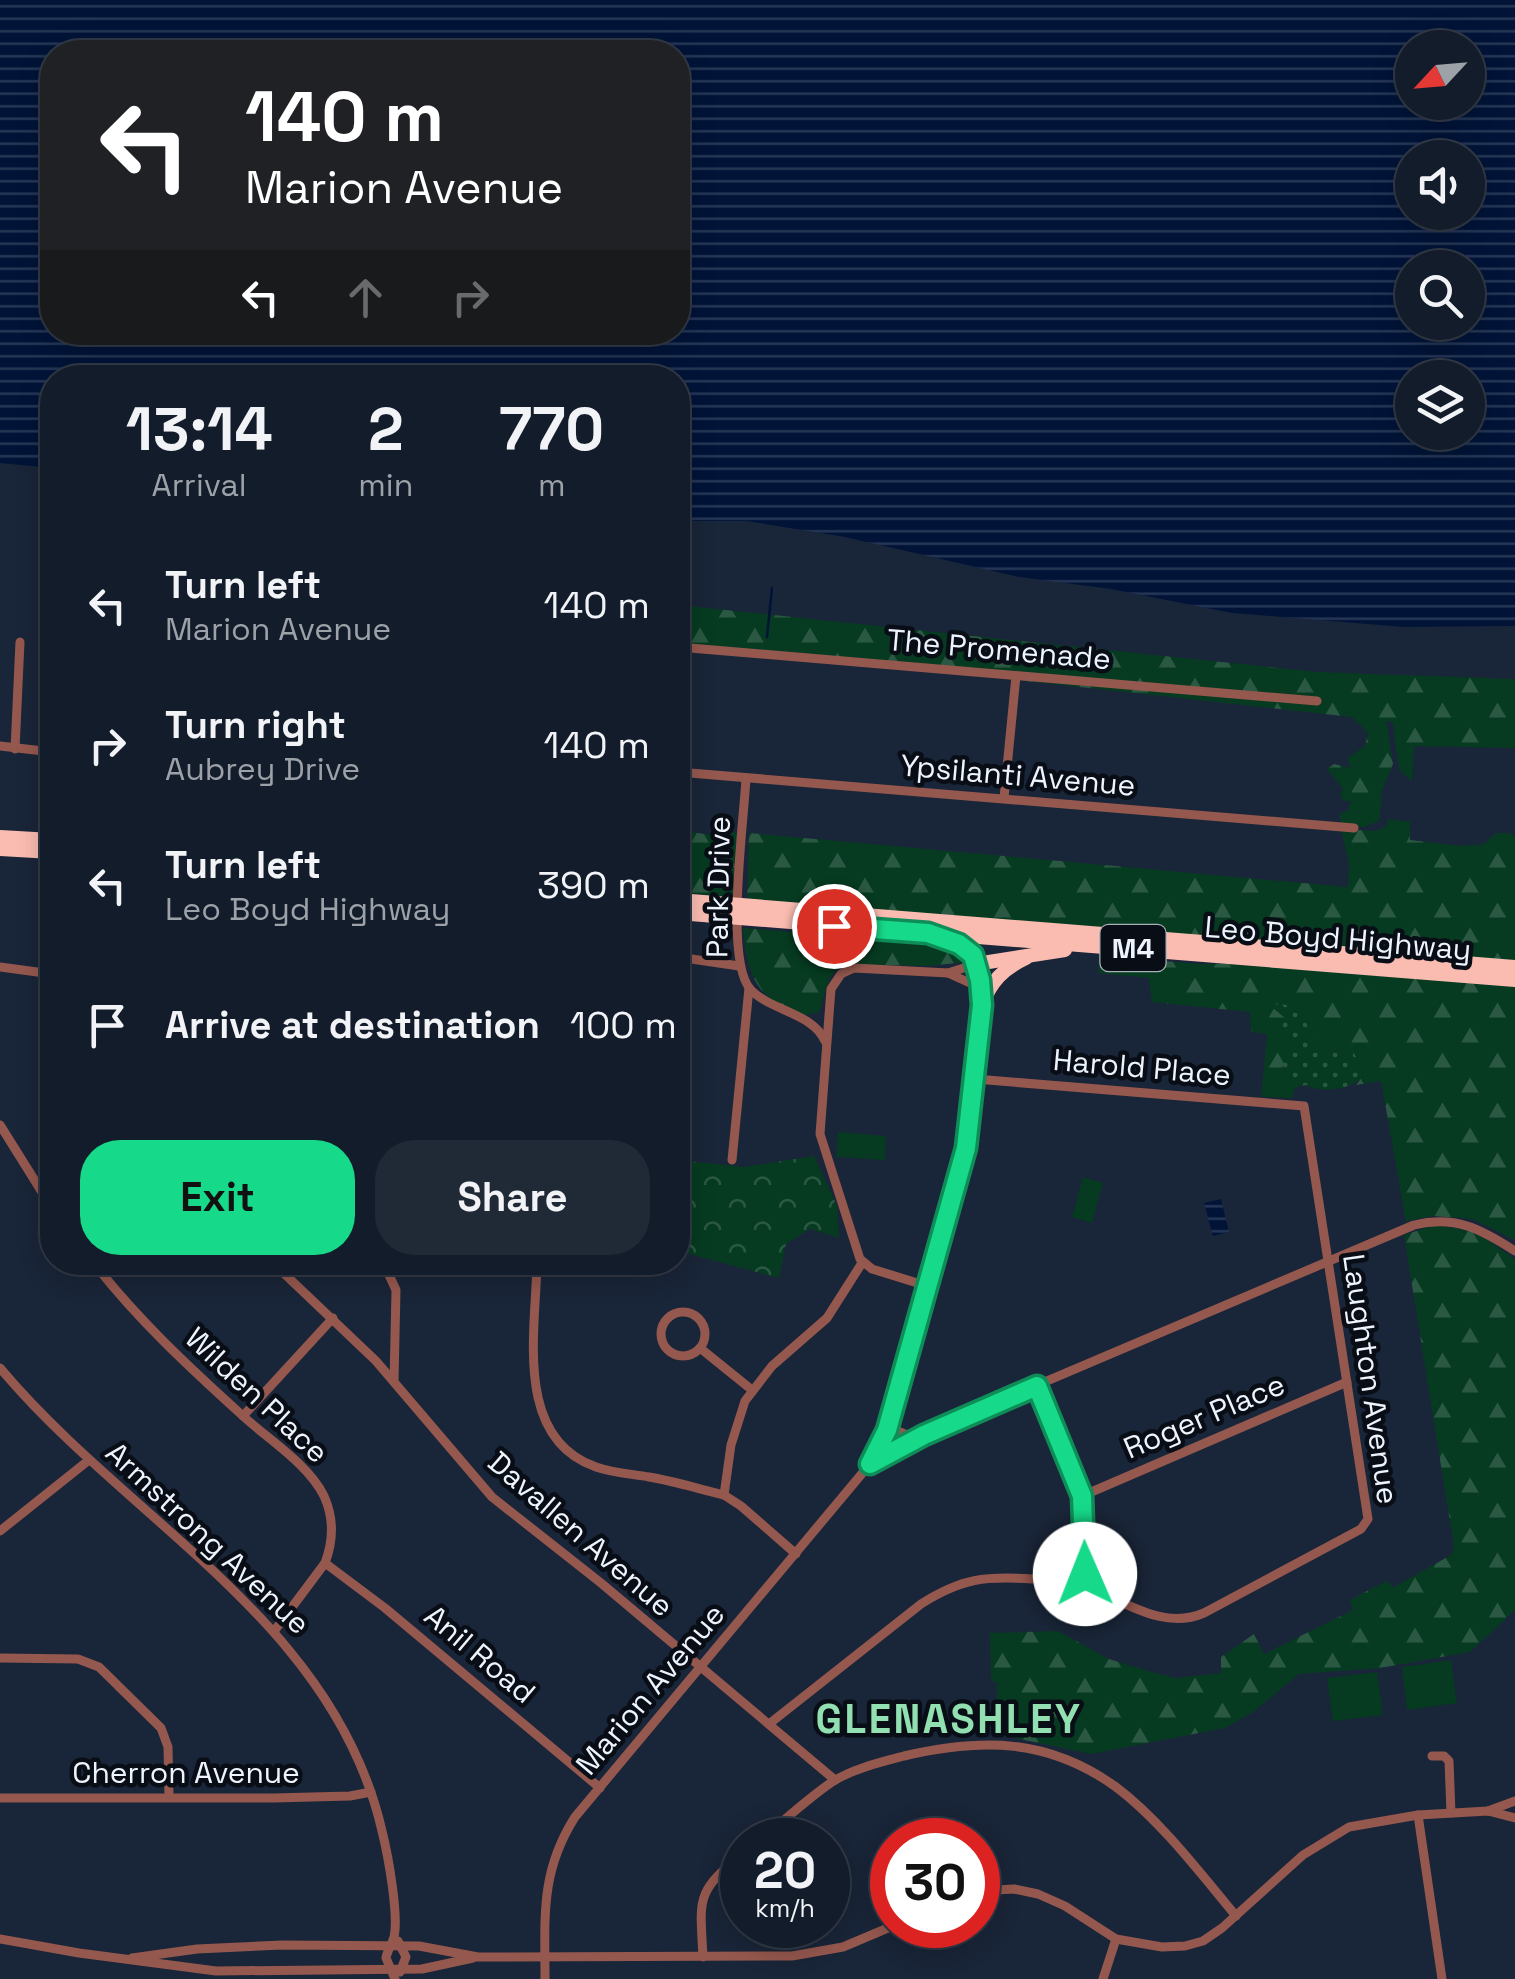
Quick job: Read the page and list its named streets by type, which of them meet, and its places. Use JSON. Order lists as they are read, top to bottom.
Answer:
{
  "streets": {
    "highway": ["Leo Boyd Highway", "M4"],
    "street": [
      "The Promenade",
      "Ypsilanti Avenue",
      "Park Drive",
      "Harold Place",
      "Laughton Avenue",
      "Wilden Place",
      "Roger Place",
      "Davallen Avenue",
      "Armstrong Avenue",
      "Anil Road",
      "Marion Avenue",
      "Cherron Avenue"
    ]
  },
  "crossings": [
    ["Ypsilanti Avenue", "Park Drive"],
    ["Harold Place", "Laughton Avenue"],
    ["Harold Place", "Marion Avenue"],
    ["Laughton Avenue", "Roger Place"],
    ["Laughton Avenue", "Davallen Avenue"],
    ["Laughton Avenue", "Marion Avenue"],
    ["Wilden Place", "Anil Road"],
    ["Davallen Avenue", "Marion Avenue"],
    ["Armstrong Avenue", "Cherron Avenue"],
    ["Anil Road", "Marion Avenue"]
  ],
  "districts": ["GLENASHLEY"],
  "north": "bottom left",
  "page": {
    "turn": ["140 m", "Marion Avenue"],
    "eta": [
      "13:14",
      "Arrival",
      "2",
      "min",
      "770",
      "m"
    ],
    "list": [
      {
        "name": "Turn left",
        "note": "Marion Avenue",
        "value": "140 m"
      },
      {
        "name": "Turn right",
        "note": "Aubrey Drive",
        "value": "140 m"
      },
      {
        "name": "Turn left",
        "note": "Leo Boyd Highway",
        "value": "390 m"
      },
      {
        "name": "Arrive at destination",
        "value": "100 m"
      }
    ],
    "buttons": ["Exit", "Share"],
    "speed": "20 km/h",
    "limit": "30"
  }
}
